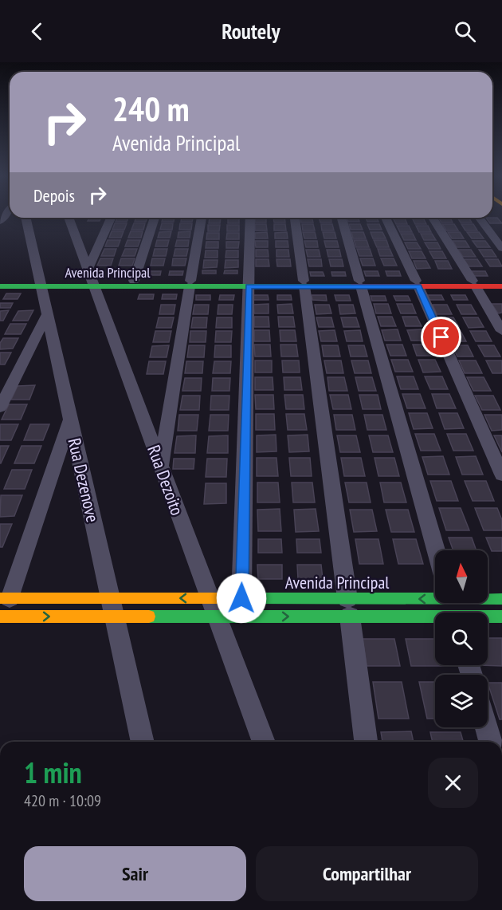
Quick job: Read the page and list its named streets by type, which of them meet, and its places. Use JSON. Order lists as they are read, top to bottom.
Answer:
{
  "streets": {
    "street": ["Avenida Principal", "Rua Dezenove", "Rua Dezoito"]
  },
  "crossings": [
    ["Avenida Principal", "Rua Dezenove"],
    ["Avenida Principal", "Rua Dezoito"]
  ],
  "north": "top",
  "page": {
    "header": "Routely",
    "turn": ["240 m", "Avenida Principal"],
    "then": "Depois",
    "heading": ["1 min", "420 m · 10:09"],
    "buttons": ["Sair", "Compartilhar"]
  }
}
